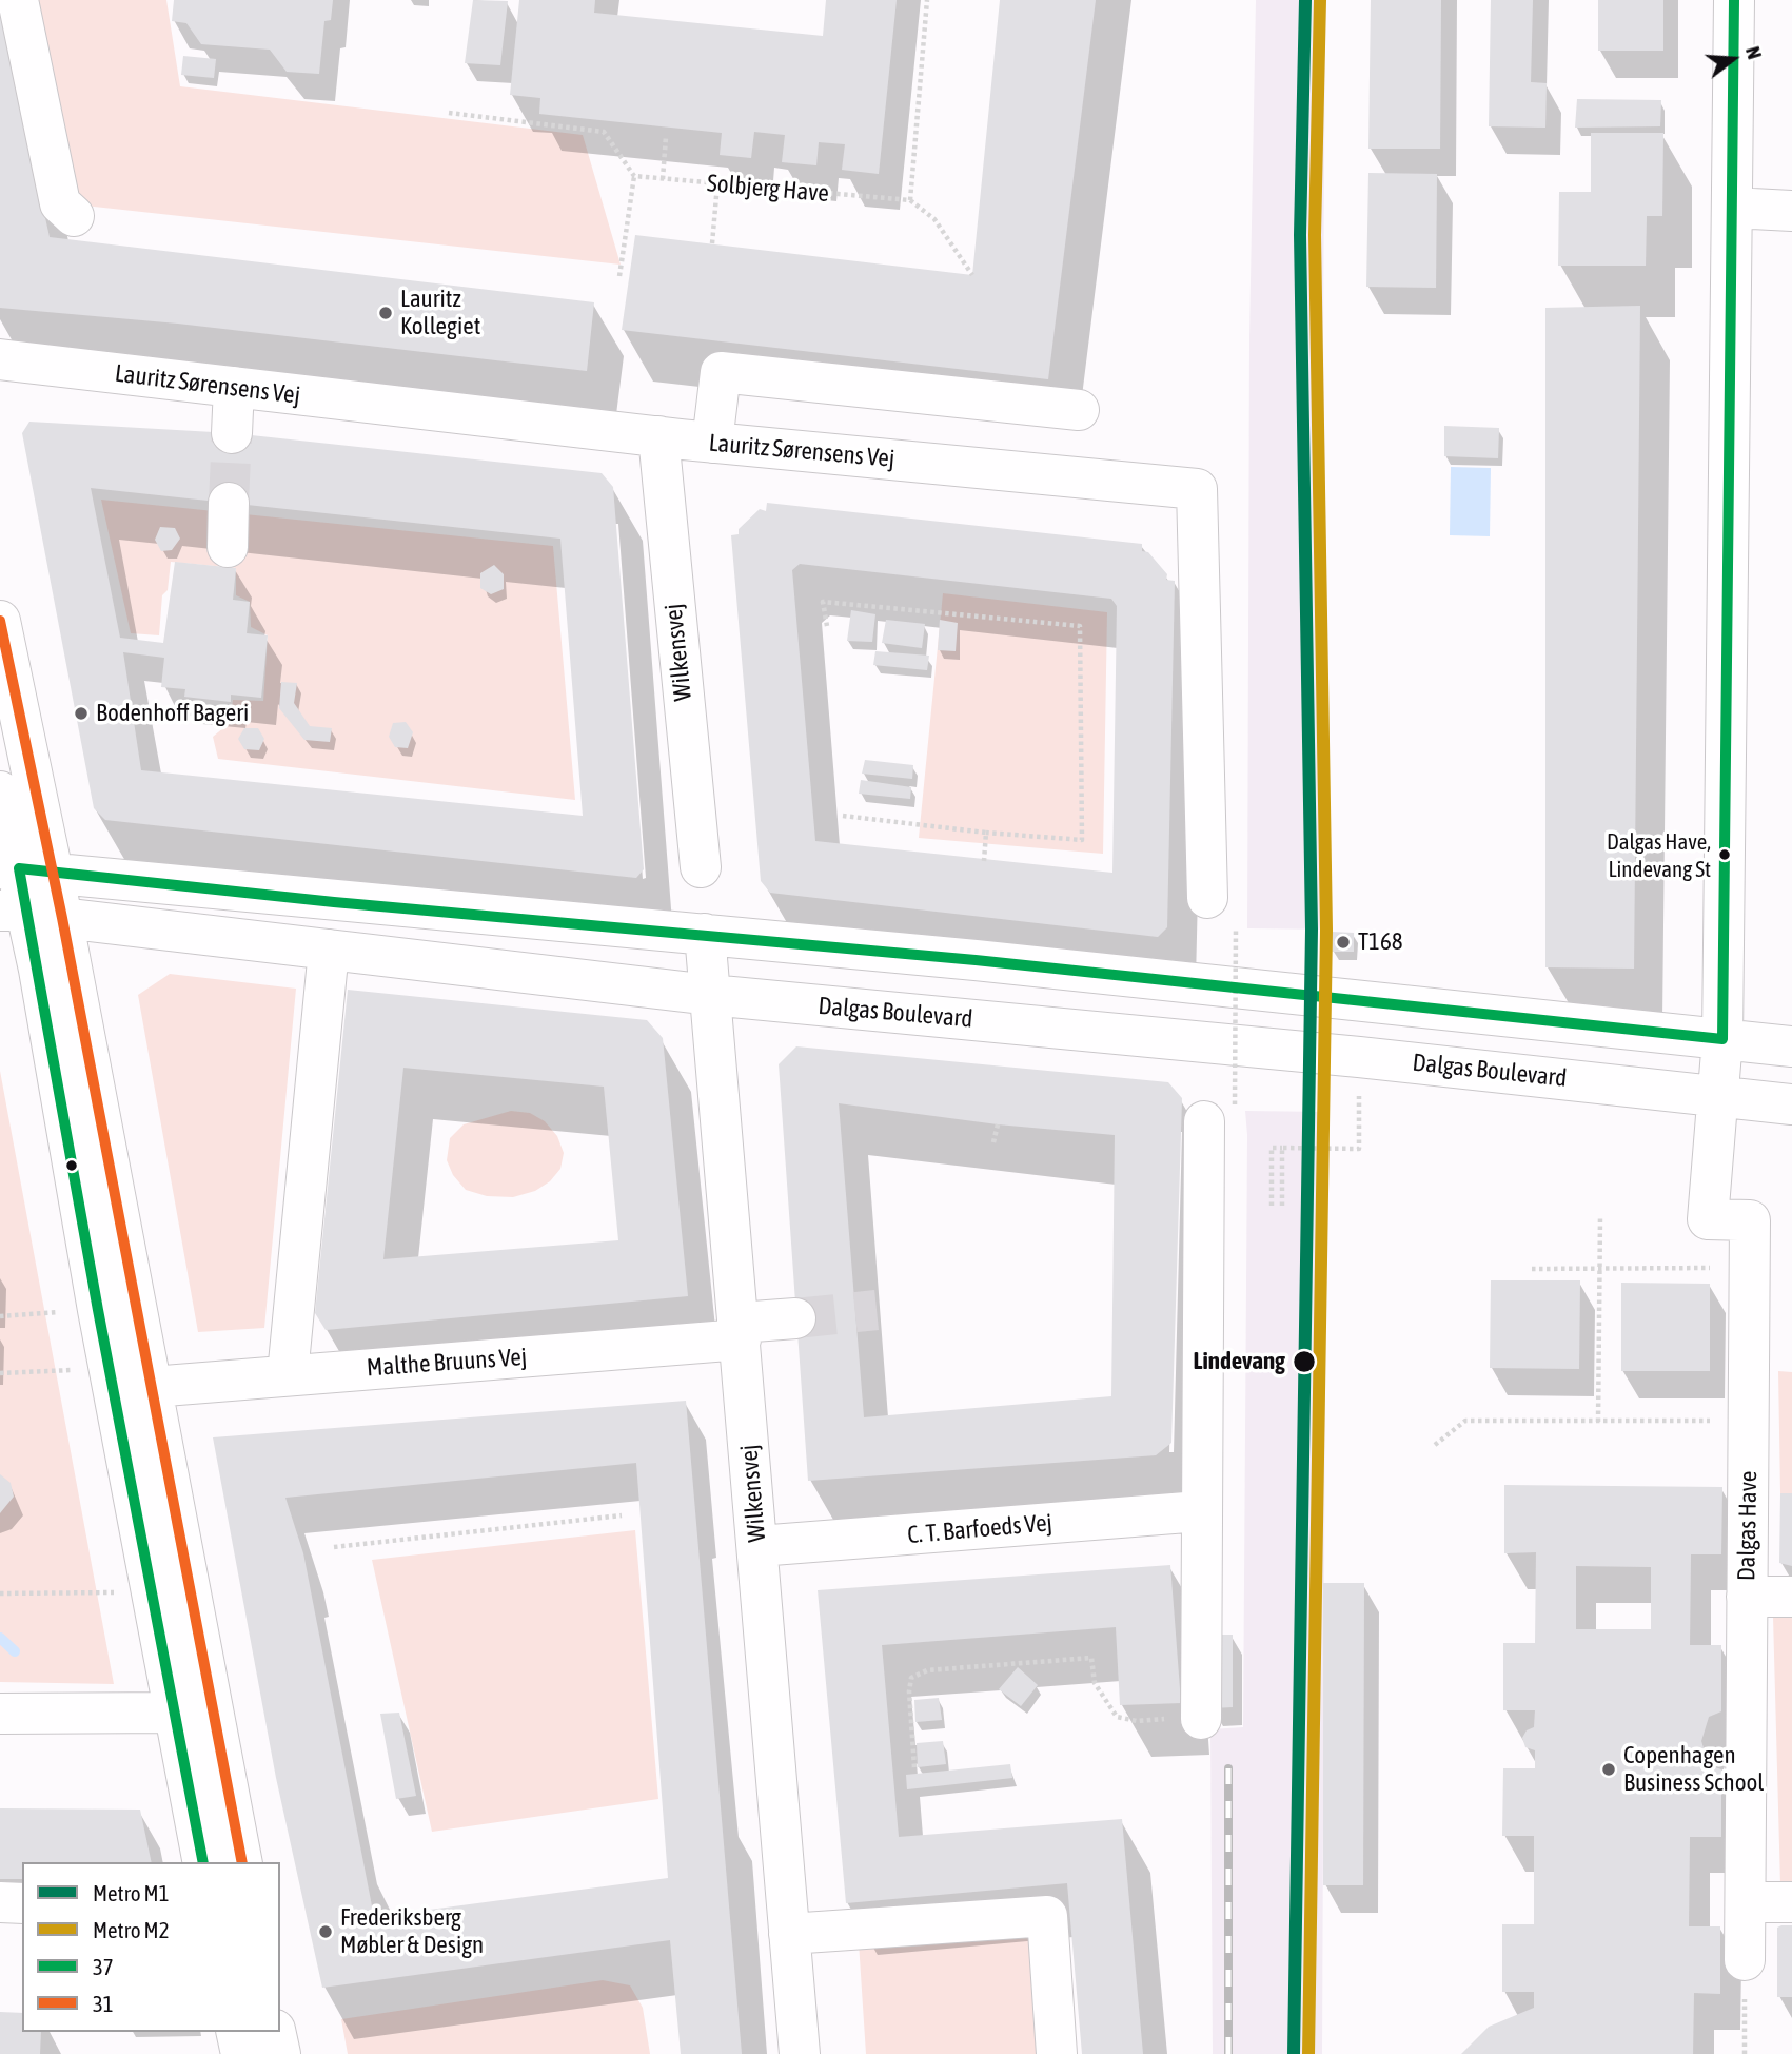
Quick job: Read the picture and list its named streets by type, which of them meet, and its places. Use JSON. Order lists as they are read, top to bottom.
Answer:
{
  "streets": {
    "street": [
      "Lauritz Sørensens Vej",
      "Wilkensvej",
      "Dalgas Boulevard",
      "Malthe Bruuns Vej",
      "Dalgas Have",
      "C. T. Barfoeds Vej"
    ],
    "path": ["Solbjerg Have"]
  },
  "crossings": [
    ["Lauritz Sørensens Vej", "Wilkensvej"],
    ["Wilkensvej", "Dalgas Boulevard"],
    ["Wilkensvej", "Malthe Bruuns Vej"],
    ["Wilkensvej", "C. T. Barfoeds Vej"],
    ["Dalgas Boulevard", "Dalgas Have"]
  ],
  "places": [
    "Lauritz Kollegiet",
    "Bodenhoff Bageri",
    "Dalgas Have, Lindevang St",
    "T168",
    "Lindevang",
    "Copenhagen Business School",
    "Frederiksberg Møbler & Design"
  ],
  "lines": [
    "metro line M1",
    "metro line M2",
    "transit line 37",
    "transit line 31"
  ],
  "legend": [
    "Metro M1",
    "Metro M2",
    "37",
    "31"
  ],
  "north": "right"
}
